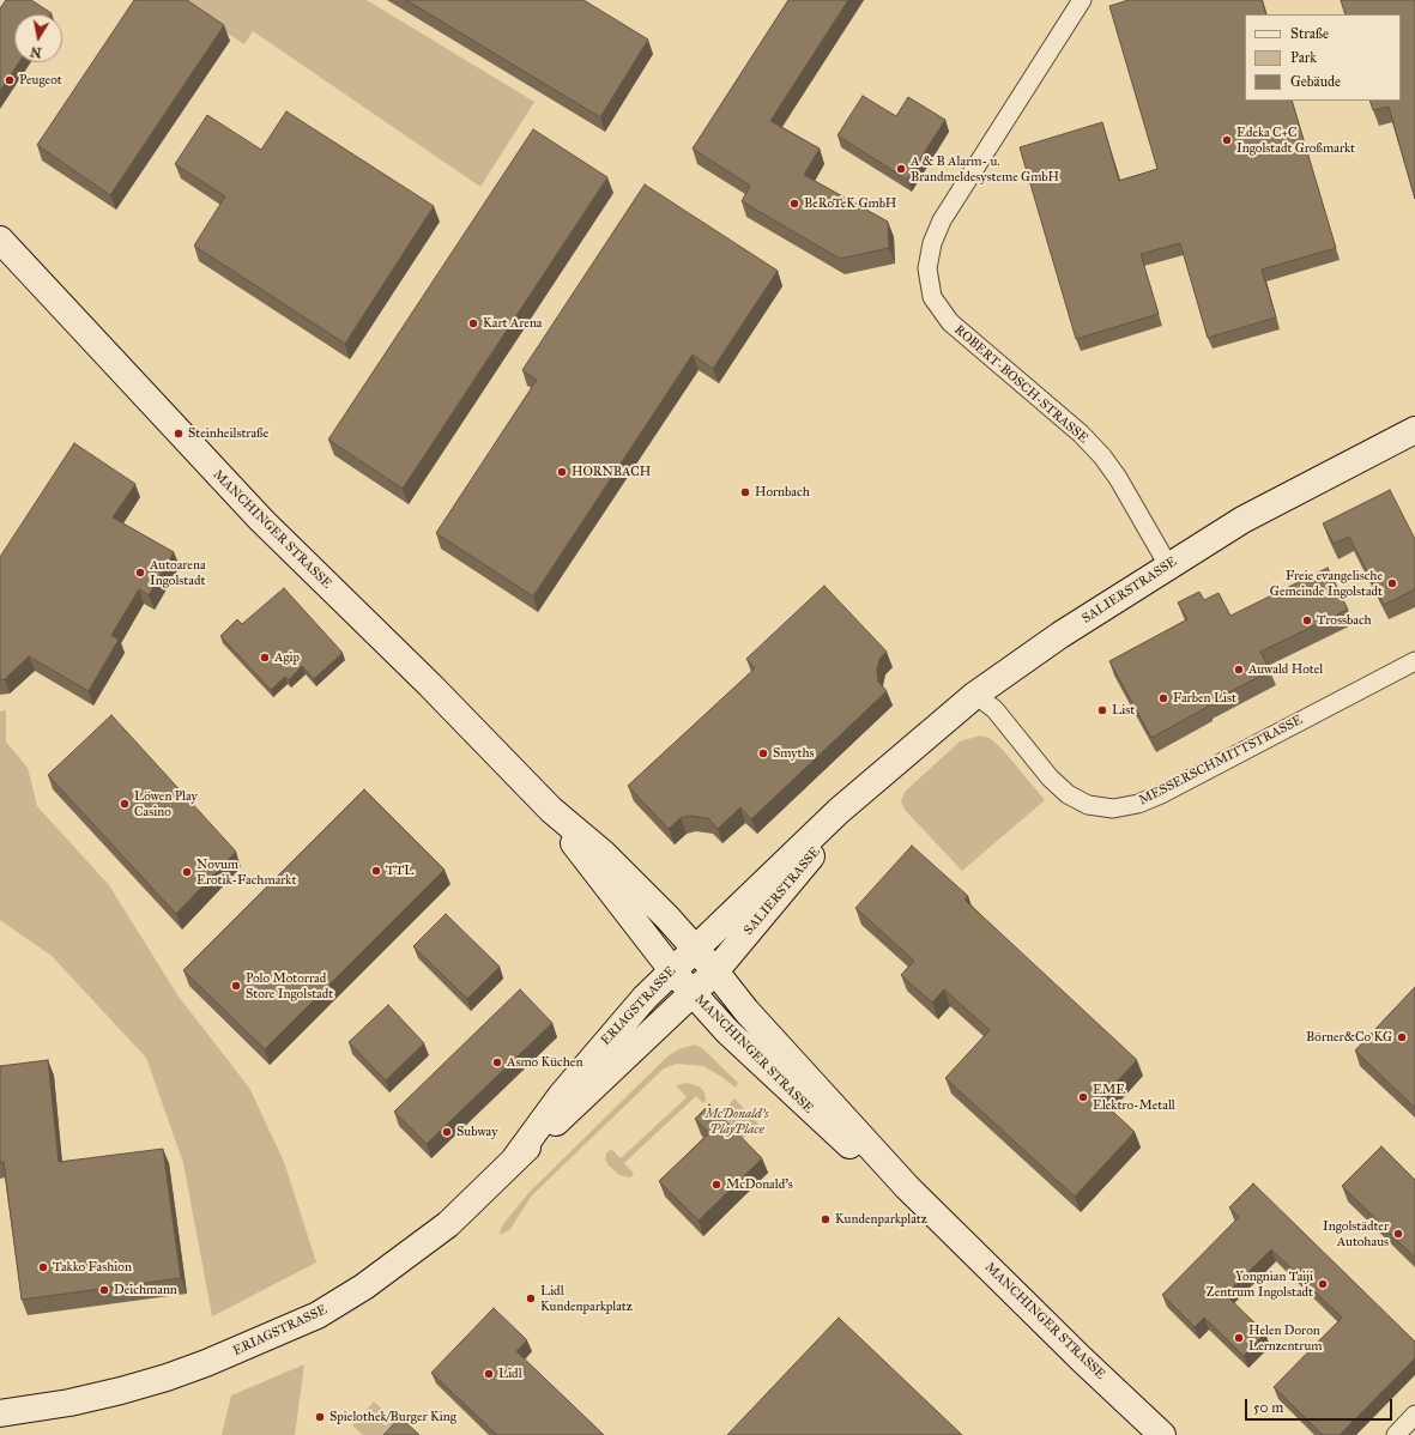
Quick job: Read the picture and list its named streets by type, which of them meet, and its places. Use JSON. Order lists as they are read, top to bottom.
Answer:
{
  "streets": {
    "main road": ["MANCHINGER STRASSE", "SALIERSTRASSE", "ERIAGSTRASSE"],
    "street": ["ROBERT-BOSCH-STRASSE", "MESSERSCHMITTSTRASSE"]
  },
  "crossings": [
    ["ROBERT-BOSCH-STRASSE", "SALIERSTRASSE"],
    ["MANCHINGER STRASSE", "SALIERSTRASSE"],
    ["MANCHINGER STRASSE", "ERIAGSTRASSE"],
    ["SALIERSTRASSE", "MESSERSCHMITTSTRASSE"],
    ["SALIERSTRASSE", "ERIAGSTRASSE"]
  ],
  "parks": ["McDonald's PlayPlace"],
  "places": [
    "Peugeot",
    "Edeka C+C Ingolstadt Großmarkt",
    "A & B Alarm- u. Brandmeldesysteme GmbH",
    "BeRoTeK GmbH",
    "Kart Arena",
    "Steinheilstraße",
    "HORNBACH",
    "Hornbach",
    "Autoarena Ingolstadt",
    "Freie evangelische Gemeinde Ingolstadt",
    "Trossbach",
    "Agip",
    "Auwald Hotel",
    "Farben List",
    "List",
    "Smyths",
    "Löwen Play Casino",
    "TTL",
    "Novum Erotik-Fachmarkt",
    "Polo Motorrad Store Ingolstadt",
    "Börner&Co KG",
    "Asmo Küchen",
    "EME Elektro-Metall",
    "Subway",
    "McDonald's",
    "Kundenparkplatz",
    "Ingolstädter Autohaus",
    "Takko Fashion",
    "Yongnian Taiji Zentrum Ingolstadt",
    "Deichmann",
    "Lidl Kundenparkplatz",
    "Helen Doron Lernzentrum",
    "Lidl",
    "Spielothek/Burger King"
  ],
  "legend": ["Straße", "Park", "Gebäude"],
  "scale_bar": "50 m",
  "north": "bottom"
}
